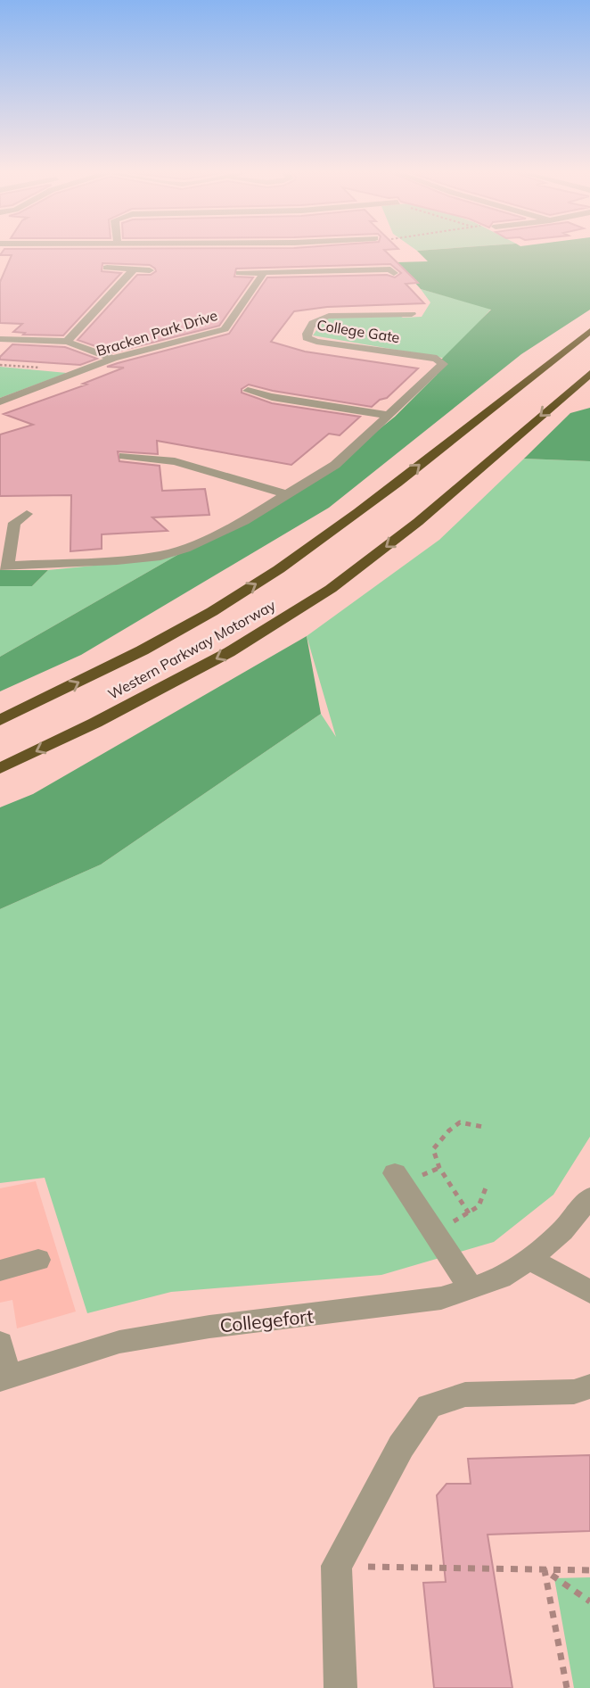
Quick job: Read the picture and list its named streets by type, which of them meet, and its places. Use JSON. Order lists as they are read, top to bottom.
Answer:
{
  "streets": {
    "highway": ["Western Parkway Motorway"],
    "street": ["College Gate", "Bracken Park Drive", "Collegefort"]
  }
}
